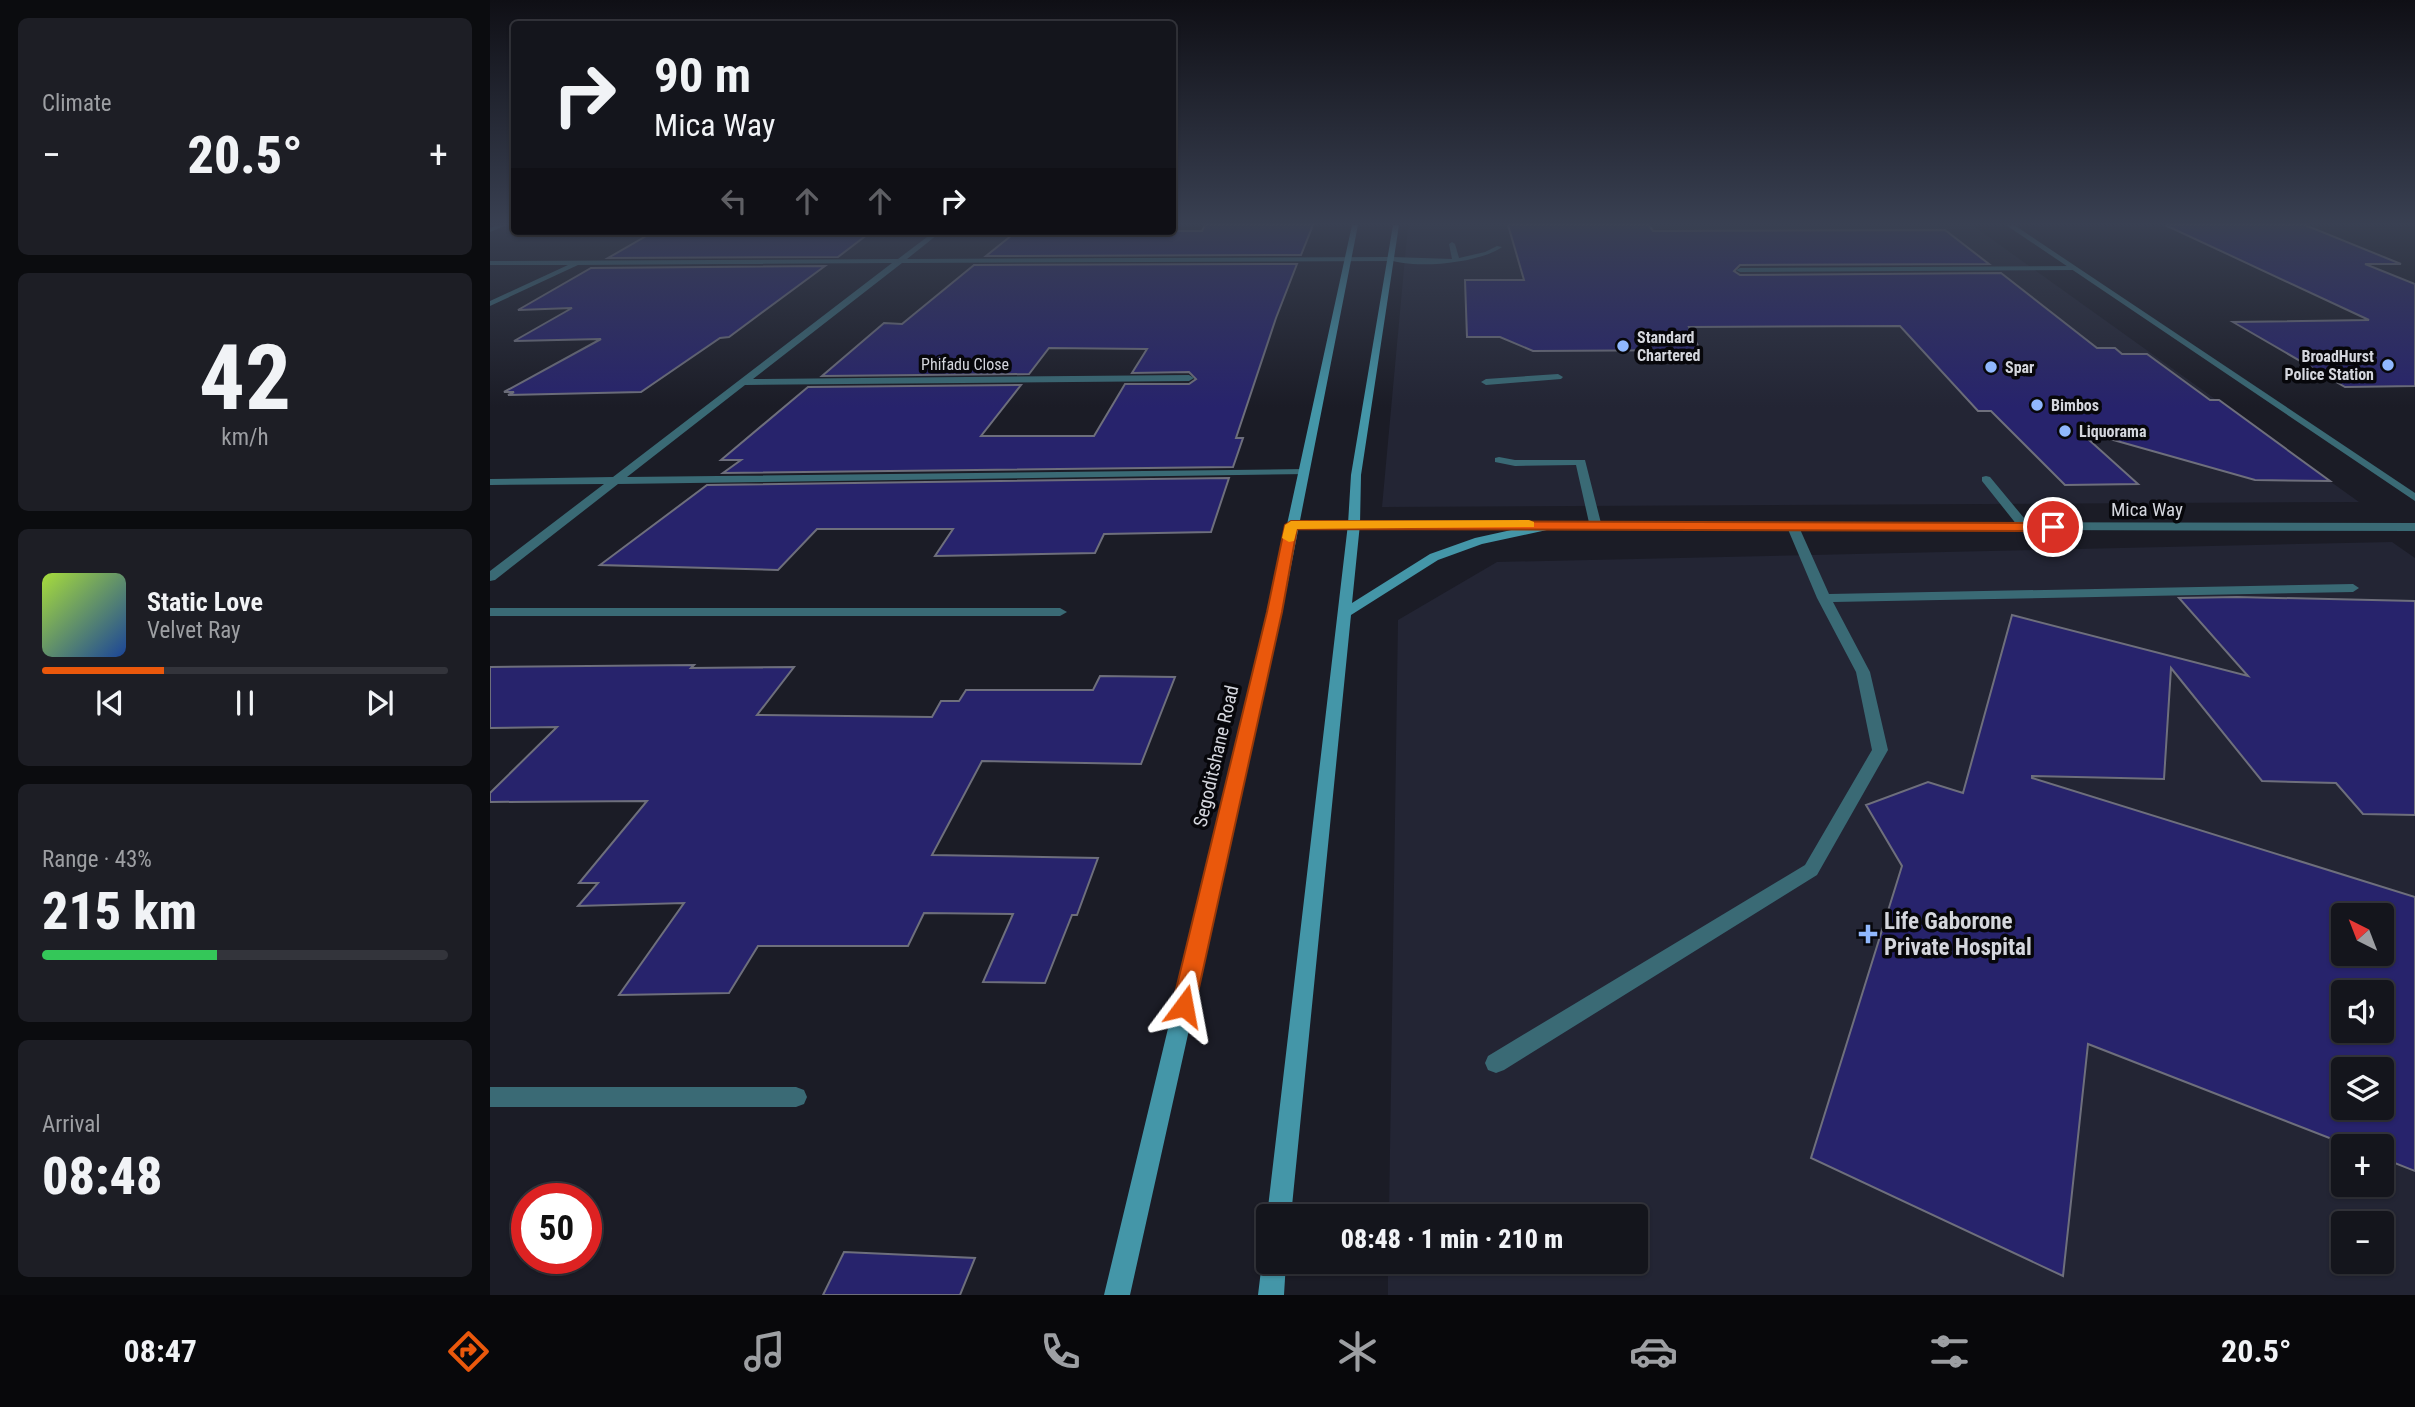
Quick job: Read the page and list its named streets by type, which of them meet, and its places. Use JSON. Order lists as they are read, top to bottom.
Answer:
{
  "streets": {
    "main road": ["Segoditshane Road"],
    "street": ["Phifadu Close", "Mica Way"]
  },
  "crossings": [
    ["Mica Way", "Segoditshane Road"]
  ],
  "places": {
    "other": [
      "Standard Chartered",
      "BroadHurst Police Station",
      "Spar",
      "Bimbos",
      "Liquorama"
    ],
    "health": ["Life Gaborone Private Hospital"]
  },
  "north": "top left",
  "page": {
    "tile": [
      "Climate",
      ["42", "km/h"],
      ["Range · 43%", "215 km"],
      ["Arrival", "08:48"]
    ],
    "turn": ["90 m", "Mica Way"],
    "heat": ["−", "20.5°", "+"],
    "song": ["Static Love", "Velvet Ray"],
    "map_buttons": ["+", "−"],
    "limit": "50",
    "trip": "08:48 · 1 min · 210 m",
    "tabs": ["08:47", "20.5°"]
  }
}
